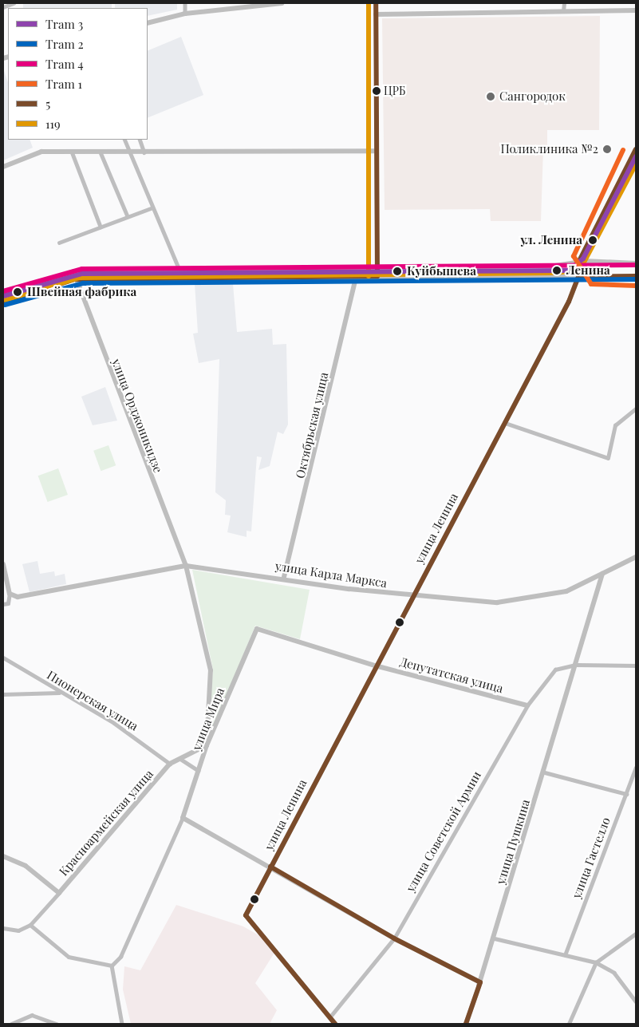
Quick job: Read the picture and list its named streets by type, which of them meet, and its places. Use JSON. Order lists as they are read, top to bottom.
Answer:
{
  "streets": {
    "street": [
      "улица Орджоникидзе",
      "Октябрьская улица",
      "улица Ленина",
      "улица Карла Маркса",
      "Депутатская улица",
      "Пионерская улица",
      "улица Мира",
      "Красноармейская улица",
      "улица Советской Армии",
      "улица Пушкина",
      "улица Гастелло"
    ]
  },
  "crossings": [
    ["улица Орджоникидзе", "улица Карла Маркса"],
    ["улица Орджоникидзе", "улица Мира"],
    ["улица Орджоникидзе", "Красноармейская улица"],
    ["Октябрьская улица", "улица Карла Маркса"],
    ["улица Ленина", "улица Карла Маркса"],
    ["улица Ленина", "Депутатская улица"],
    ["улица Ленина", "улица Советской Армии"],
    ["улица Карла Маркса", "улица Пушкина"],
    ["Депутатская улица", "улица Мира"],
    ["Депутатская улица", "улица Советской Армии"],
    ["Пионерская улица", "Красноармейская улица"],
    ["улица Мира", "Красноармейская улица"],
    ["улица Советской Армии", "улица Пушкина"]
  ],
  "places": [
    "ЦРБ",
    "Сангородок",
    "Поликлиника №2",
    "ул. Ленина",
    "Ленина",
    "Куйбышева",
    "Швейная фабрика"
  ],
  "lines": [
    "transit line 5",
    "transit line 119",
    "tram line 1",
    "tram line 3",
    "tram line 4",
    "tram line 2"
  ],
  "legend": [
    "Tram 3",
    "Tram 2",
    "Tram 4",
    "Tram 1",
    "5",
    "119"
  ]
}
